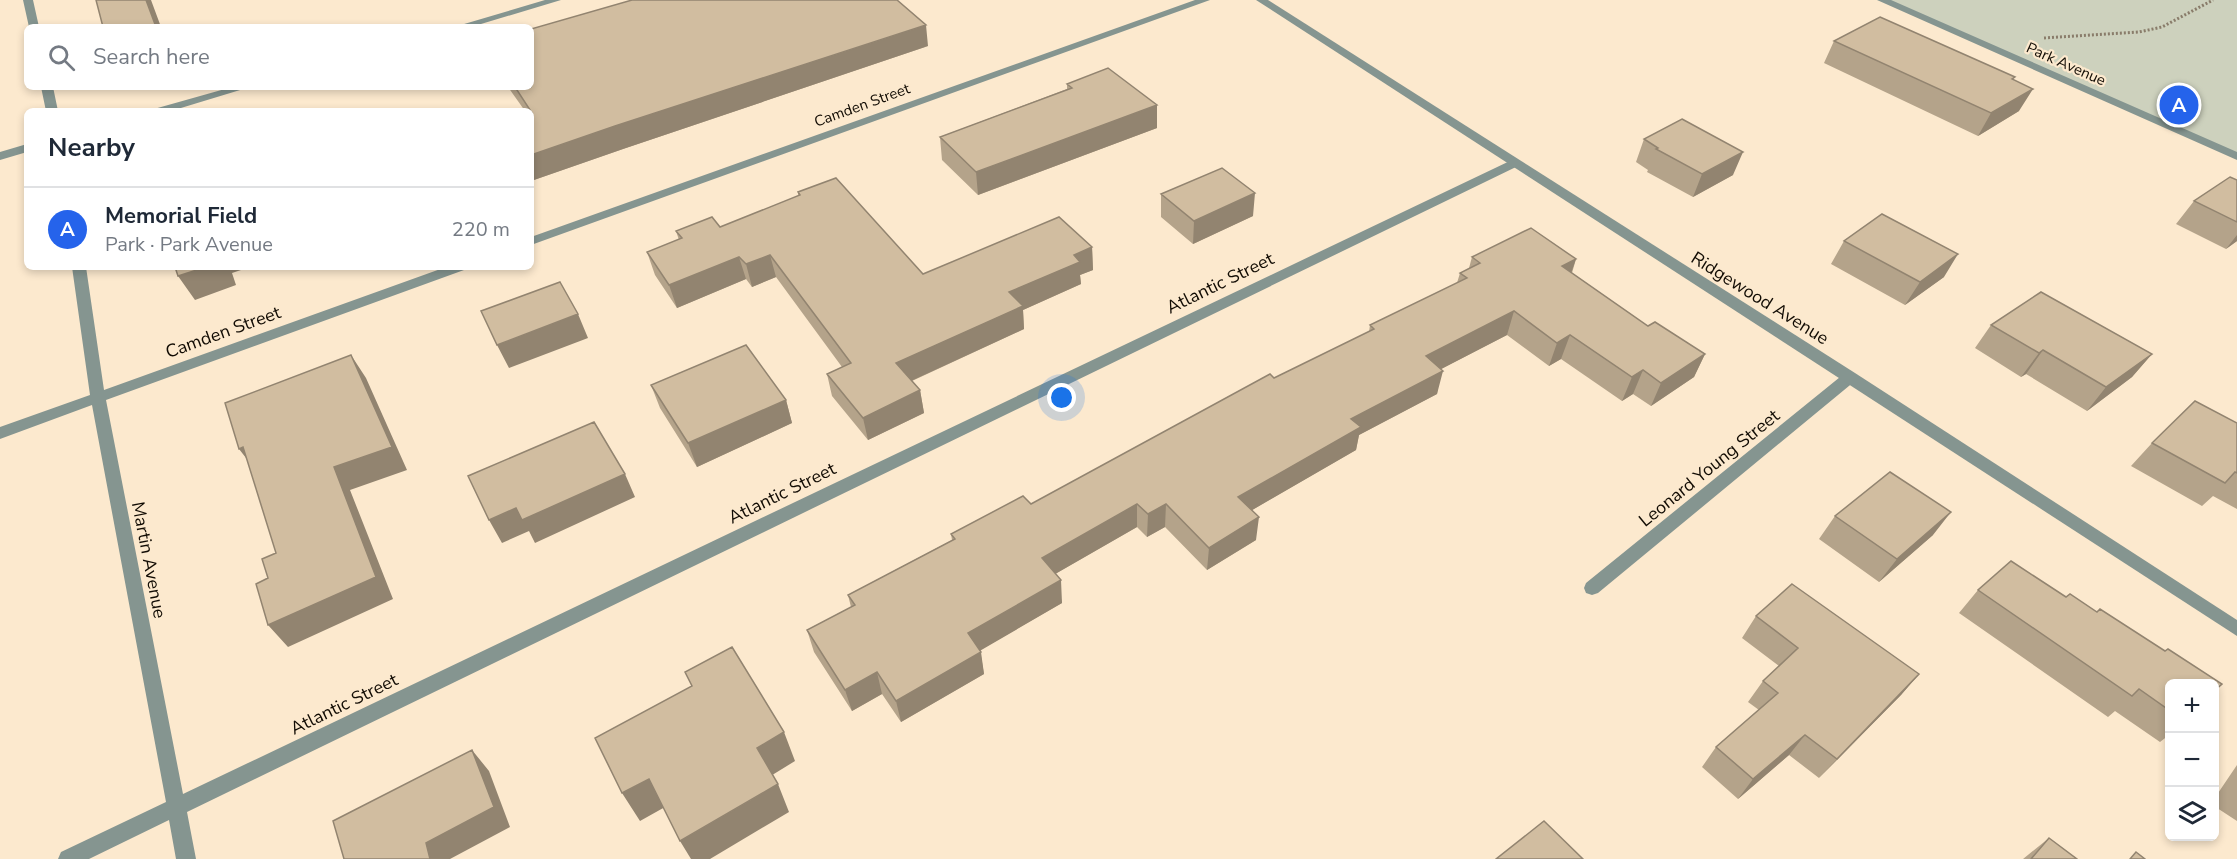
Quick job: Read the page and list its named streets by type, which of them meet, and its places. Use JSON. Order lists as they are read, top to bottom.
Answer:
{
  "streets": {
    "street": [
      "Park Avenue",
      "Camden Street",
      "Atlantic Street",
      "Ridgewood Avenue",
      "Leonard Young Street",
      "Martin Avenue"
    ]
  },
  "crossings": [
    ["Camden Street", "Martin Avenue"],
    ["Atlantic Street", "Ridgewood Avenue"],
    ["Atlantic Street", "Martin Avenue"],
    ["Ridgewood Avenue", "Leonard Young Street"]
  ],
  "page": {
    "search": "Search here",
    "pins": "A",
    "heading": "Nearby",
    "list": [
      {
        "mark": "A",
        "name": "Memorial Field",
        "note": "Park · Park Avenue",
        "value": "220 m"
      }
    ],
    "map_buttons": ["+", "−"]
  }
}
